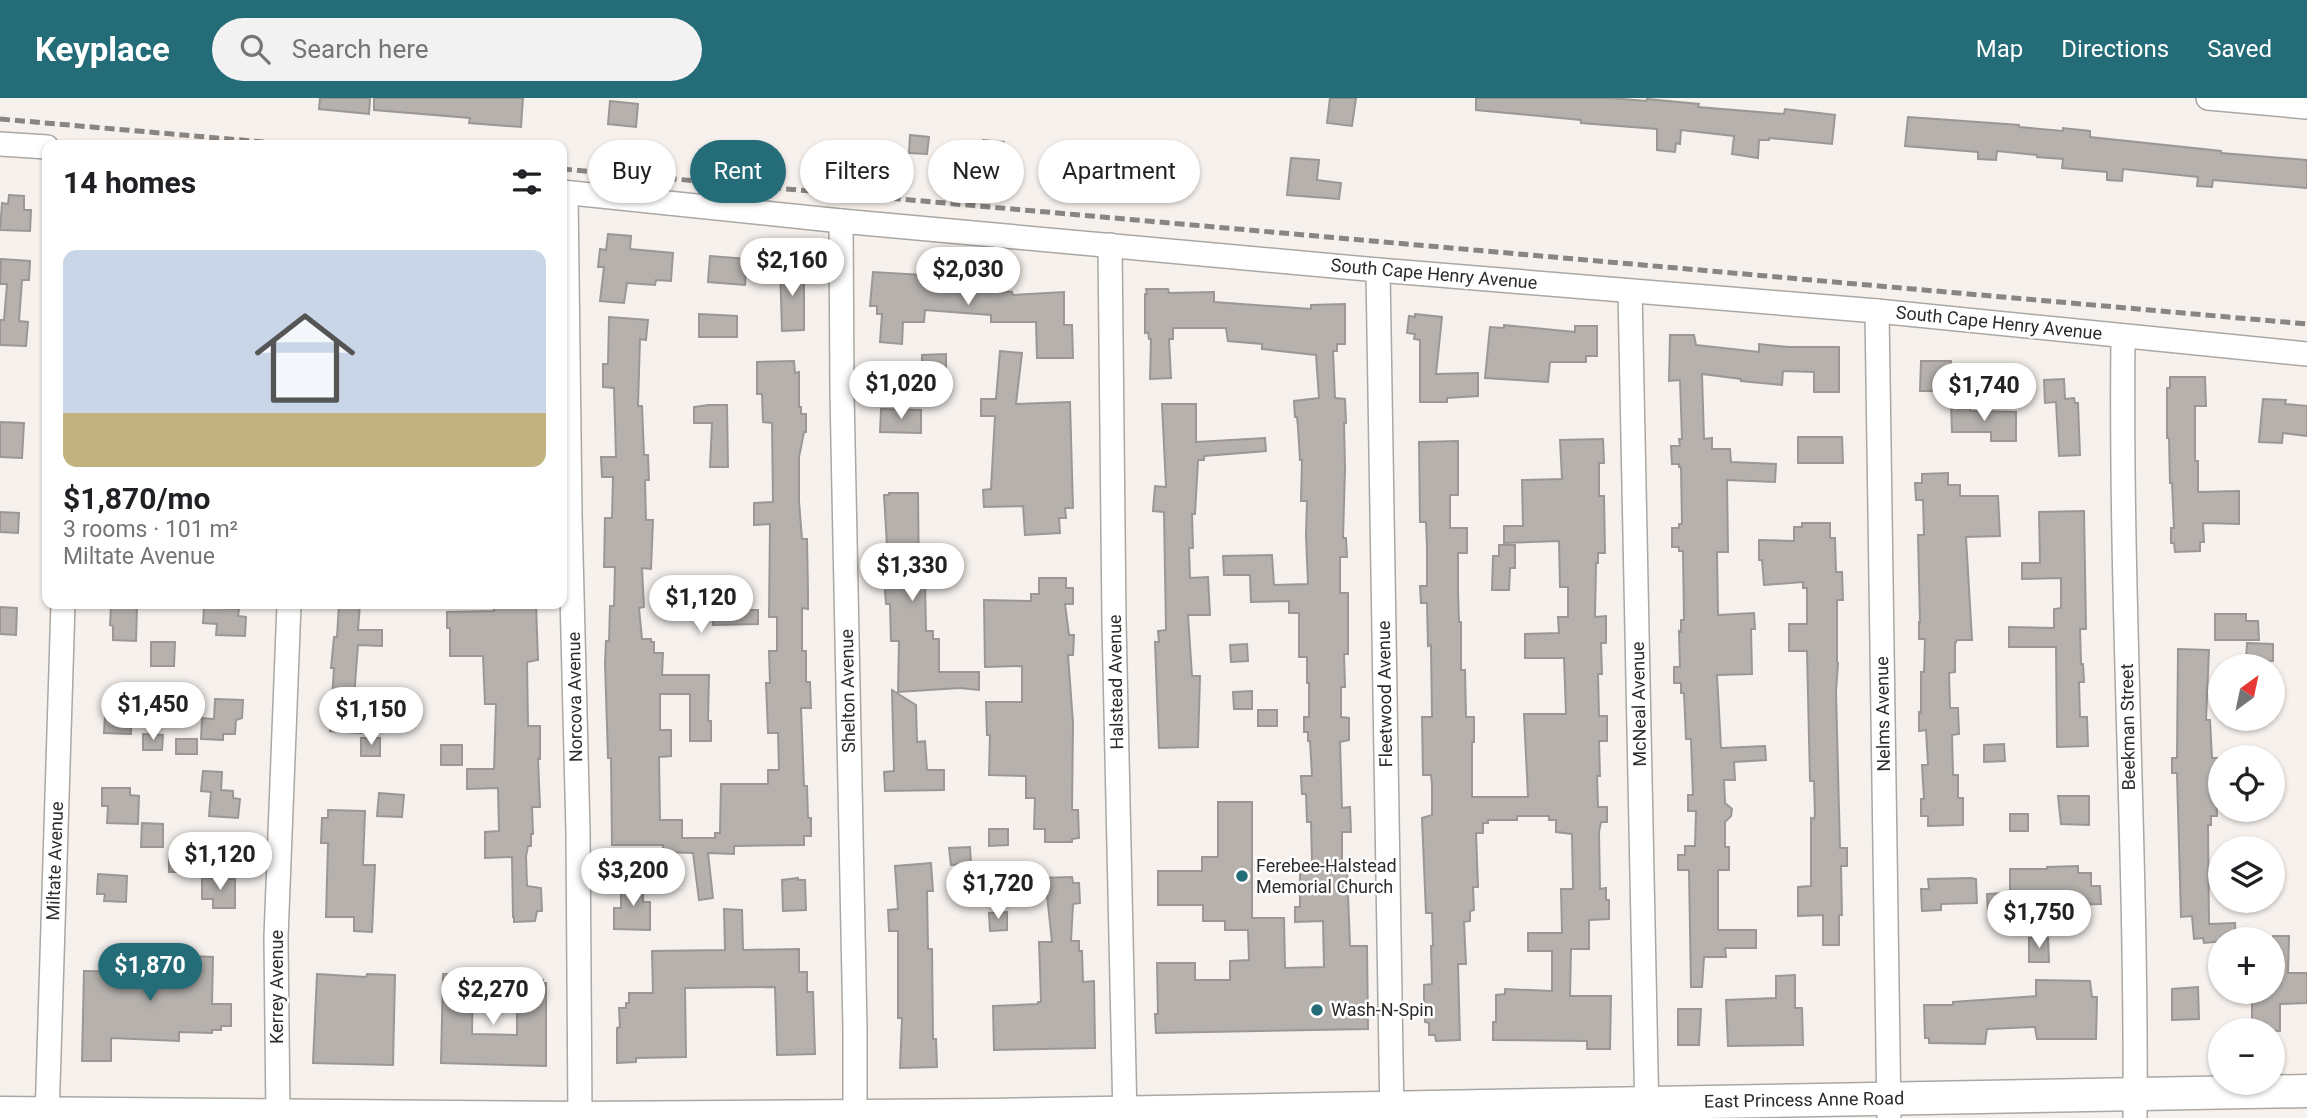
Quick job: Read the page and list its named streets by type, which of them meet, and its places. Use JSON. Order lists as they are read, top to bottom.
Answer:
{
  "streets": {
    "main road": ["East Princess Anne Road"],
    "street": [
      "South Cape Henry Avenue",
      "Halstead Avenue",
      "Shelton Avenue",
      "Fleetwood Avenue",
      "Norcova Avenue",
      "McNeal Avenue",
      "Nelms Avenue",
      "Beekman Street",
      "Miltate Avenue",
      "Kerrey Avenue"
    ]
  },
  "crossings": [
    ["South Cape Henry Avenue", "Halstead Avenue"],
    ["South Cape Henry Avenue", "Shelton Avenue"],
    ["South Cape Henry Avenue", "Fleetwood Avenue"],
    ["South Cape Henry Avenue", "McNeal Avenue"],
    ["South Cape Henry Avenue", "Nelms Avenue"],
    ["South Cape Henry Avenue", "Beekman Street"],
    ["Halstead Avenue", "East Princess Anne Road"],
    ["Shelton Avenue", "East Princess Anne Road"],
    ["Fleetwood Avenue", "East Princess Anne Road"],
    ["Norcova Avenue", "East Princess Anne Road"],
    ["McNeal Avenue", "East Princess Anne Road"],
    ["Nelms Avenue", "East Princess Anne Road"],
    ["Beekman Street", "East Princess Anne Road"],
    ["Miltate Avenue", "East Princess Anne Road"],
    ["Kerrey Avenue", "East Princess Anne Road"]
  ],
  "places": ["Ferebee-Halstead Memorial Church", "Wash-N-Spin"],
  "north": "top right",
  "page": {
    "header": "Keyplace",
    "search": "Search here",
    "nav": ["Map", "Directions", "Saved"],
    "chip": [
      "Buy",
      "Rent",
      "Filters",
      "New",
      "Apartment"
    ],
    "heading": "14 homes",
    "list": [
      {
        "name": "$1,870/mo",
        "note": "3 rooms · 101 m² · Miltate Avenue"
      }
    ],
    "price": [
      "$2,160",
      "$2,030",
      "$1,020",
      "$1,740",
      "$1,330",
      "$1,120",
      "$1,450",
      "$1,150",
      "$1,120",
      "$3,200",
      "$1,720",
      "$1,750",
      "$1,870",
      "$2,270"
    ],
    "map_buttons": ["+", "−"]
  }
}
